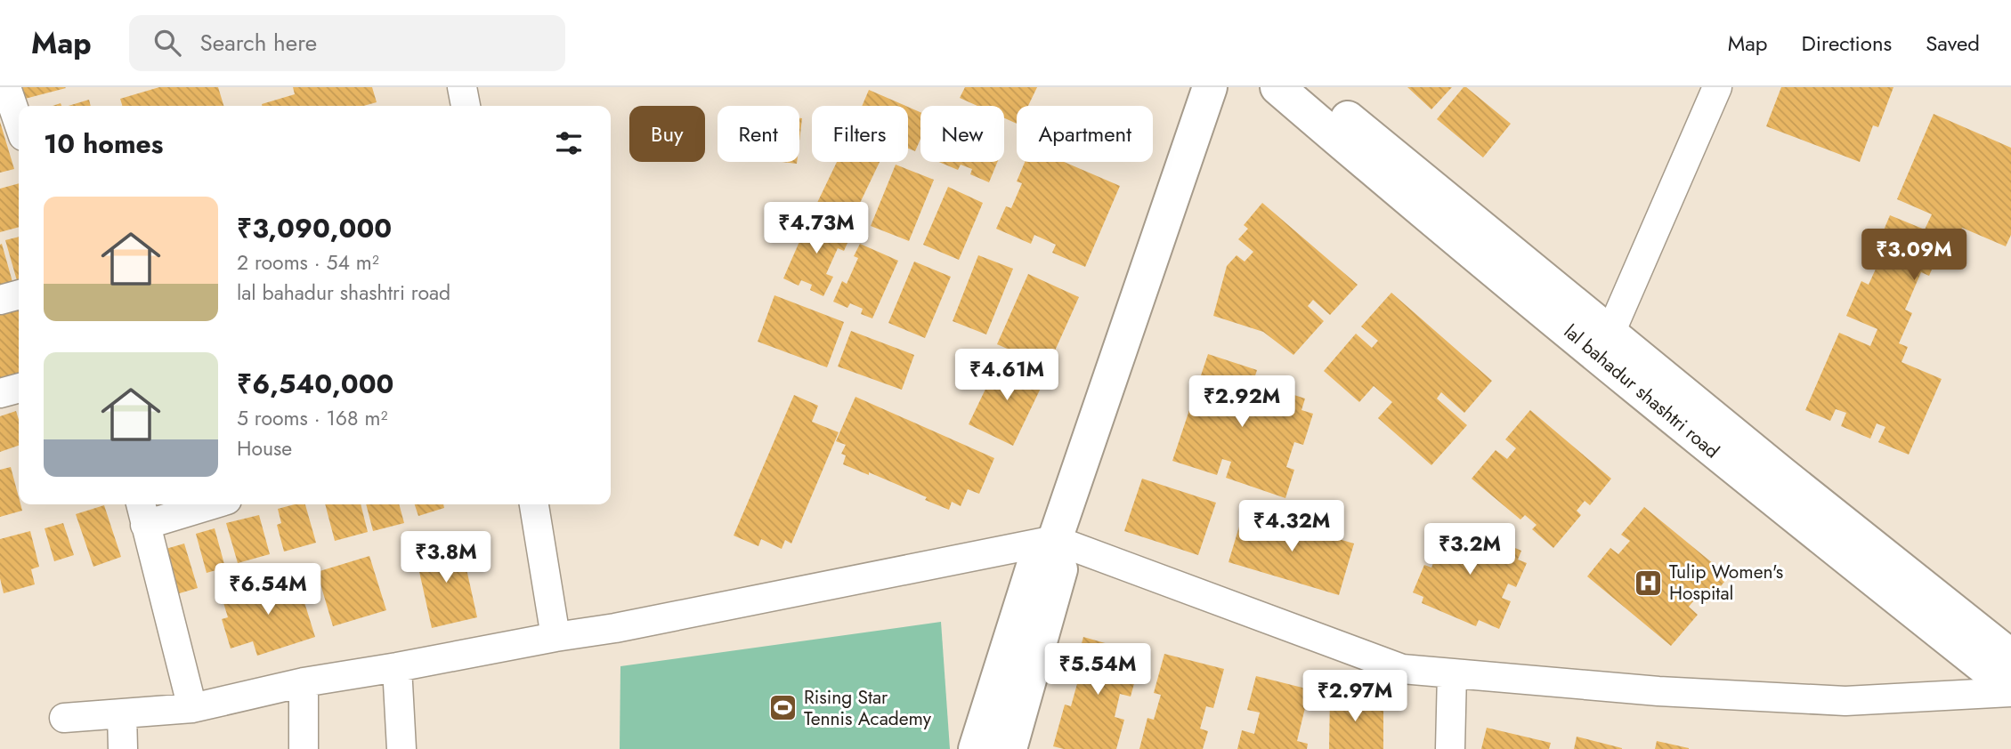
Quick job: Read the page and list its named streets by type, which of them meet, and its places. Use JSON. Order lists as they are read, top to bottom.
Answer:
{
  "streets": {
    "main road": ["lal bahadur shashtri road"]
  },
  "places": {
    "hospital": ["Tulip Women's Hospital"],
    "sports": ["Rising Star Tennis Academy"]
  },
  "page": {
    "header": "Map",
    "search": "Search here",
    "nav": ["Map", "Directions", "Saved"],
    "chip": [
      "Buy",
      "Rent",
      "Filters",
      "New",
      "Apartment"
    ],
    "heading": "10 homes",
    "list": [
      {
        "name": "₹3,090,000",
        "note": "2 rooms · 54 m² · lal bahadur shashtri road"
      },
      {
        "name": "₹6,540,000",
        "note": "5 rooms · 168 m² · House"
      }
    ],
    "price": [
      "₹4.73M",
      "₹3.09M",
      "₹4.61M",
      "₹2.92M",
      "₹4.32M",
      "₹3.2M",
      "₹3.8M",
      "₹6.54M",
      "₹5.54M",
      "₹2.97M"
    ]
  }
}
